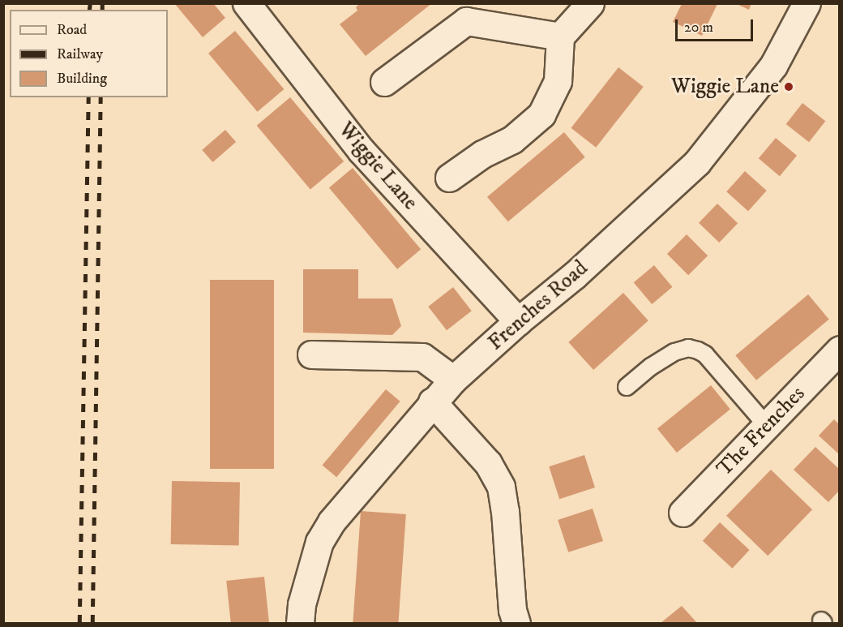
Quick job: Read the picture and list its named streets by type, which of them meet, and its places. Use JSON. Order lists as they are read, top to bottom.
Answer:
{
  "streets": {
    "street": ["Wiggie Lane", "Frenches Road", "The Frenches"]
  },
  "crossings": [
    ["Wiggie Lane", "Frenches Road"]
  ],
  "places": ["Wiggie Lane"],
  "legend": ["Road", "Railway", "Building"],
  "scale_bar": "20 m"
}
